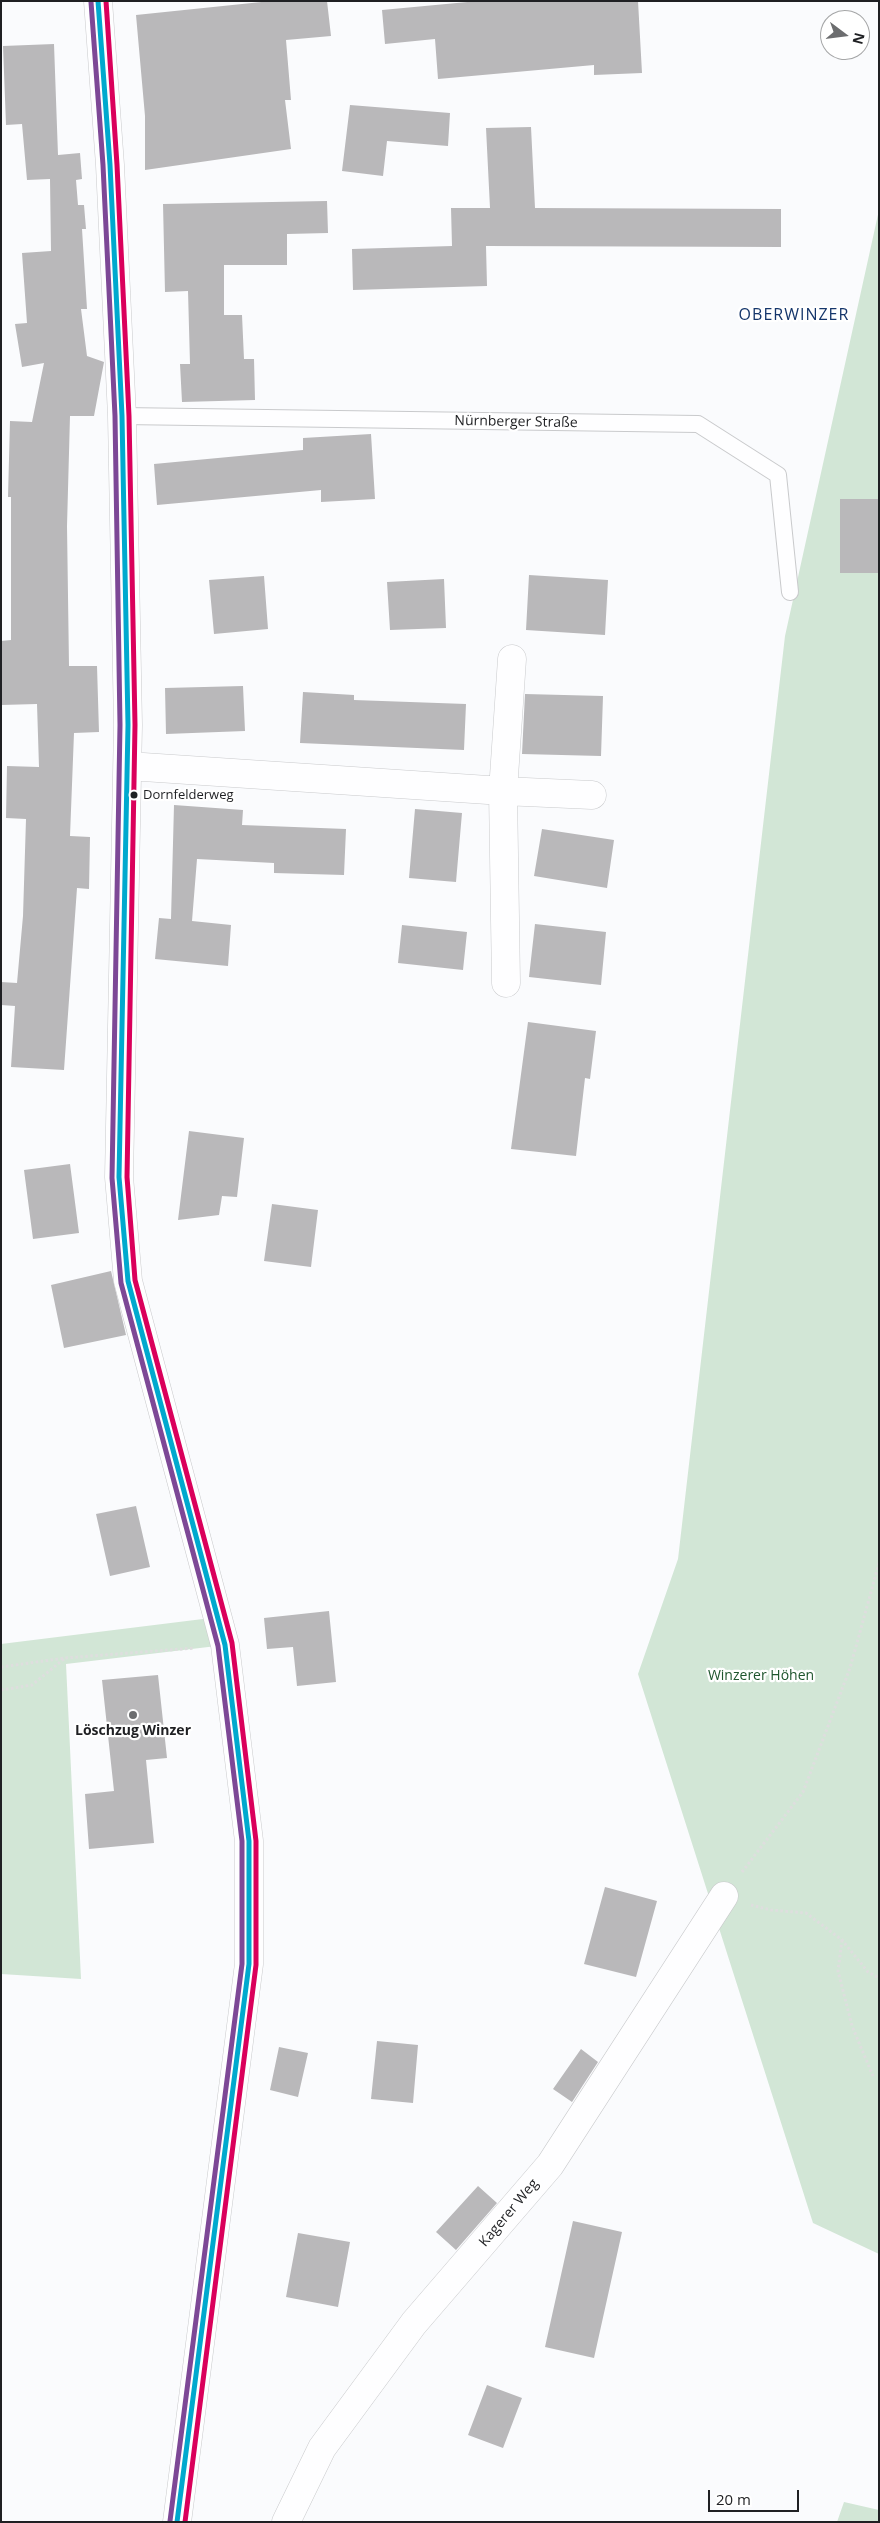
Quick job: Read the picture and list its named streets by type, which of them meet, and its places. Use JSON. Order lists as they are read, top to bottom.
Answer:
{
  "streets": {
    "street": ["Kagerer Weg"],
    "lane": ["Nürnberger Straße"]
  },
  "districts": ["OBERWINZER"],
  "parks": ["Winzerer Höhen"],
  "places": ["Dornfelderweg", "Löschzug Winzer"],
  "scale_bar": "20 m",
  "north": "right"
}
